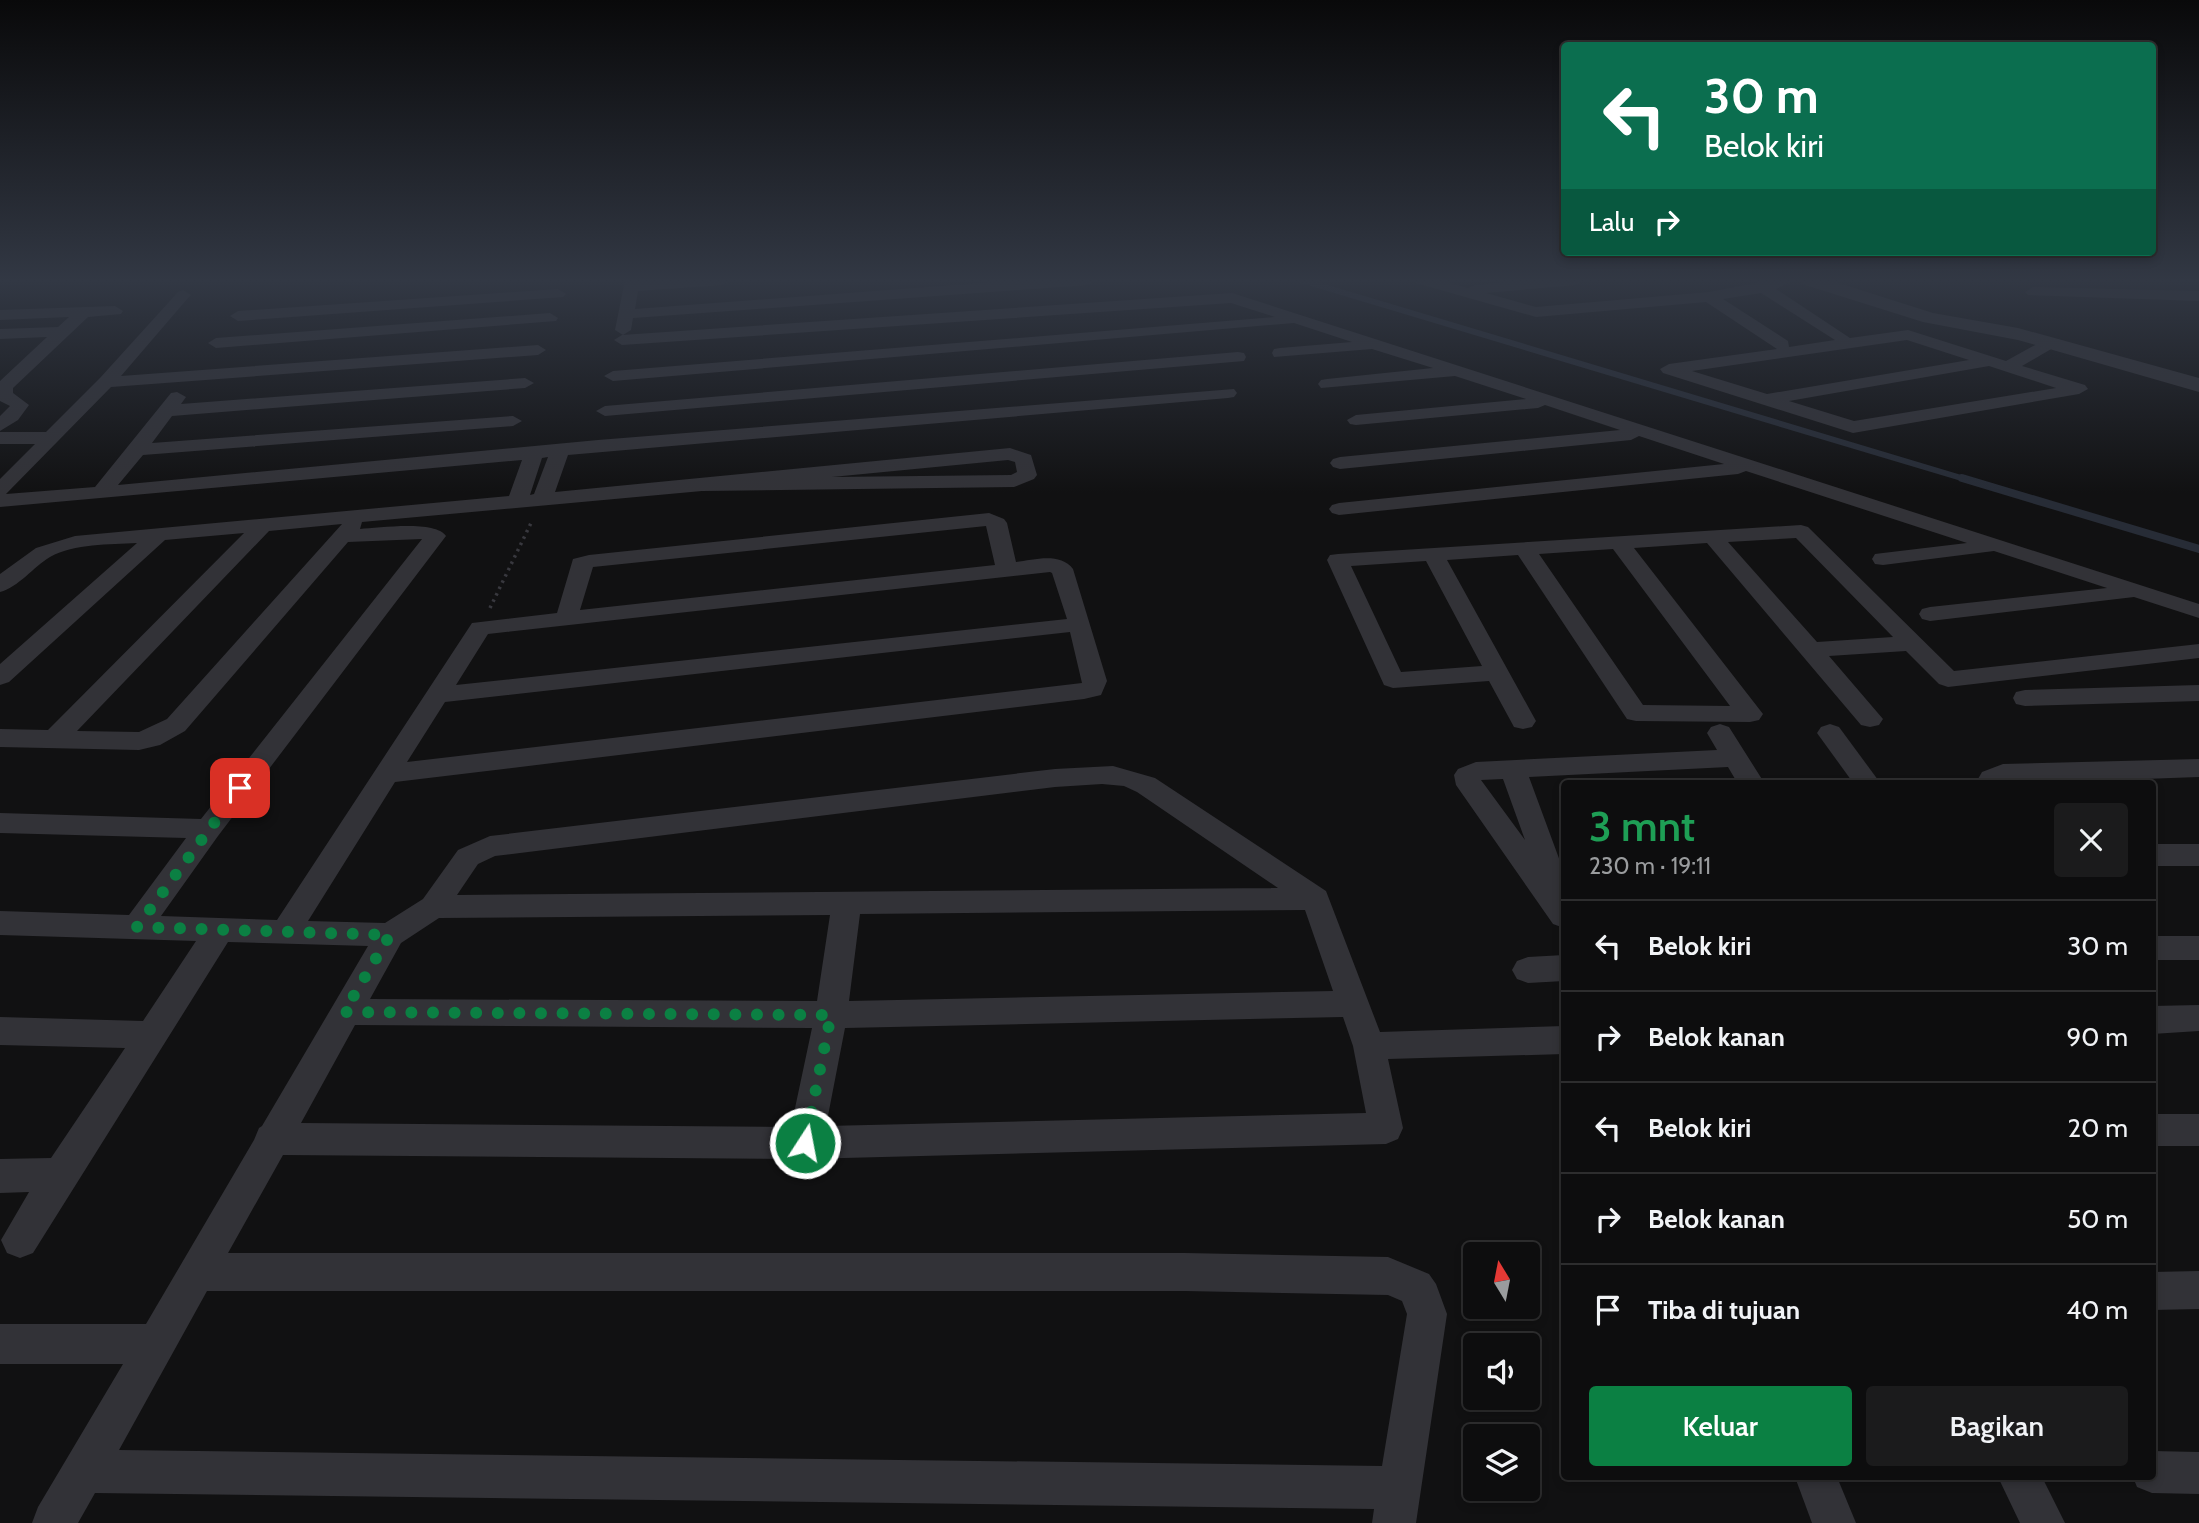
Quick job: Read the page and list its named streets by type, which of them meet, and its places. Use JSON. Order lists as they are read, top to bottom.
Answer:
{
  "north": "top",
  "page": {
    "turn": ["30 m", "Belok kiri"],
    "then": "Lalu",
    "heading": ["3 mnt", "230 m · 19:11"],
    "list": [
      {
        "name": "Belok kiri",
        "value": "30 m"
      },
      {
        "name": "Belok kanan",
        "value": "90 m"
      },
      {
        "name": "Belok kiri",
        "value": "20 m"
      },
      {
        "name": "Belok kanan",
        "value": "50 m"
      },
      {
        "name": "Tiba di tujuan",
        "value": "40 m"
      }
    ],
    "buttons": ["Keluar", "Bagikan"]
  }
}
